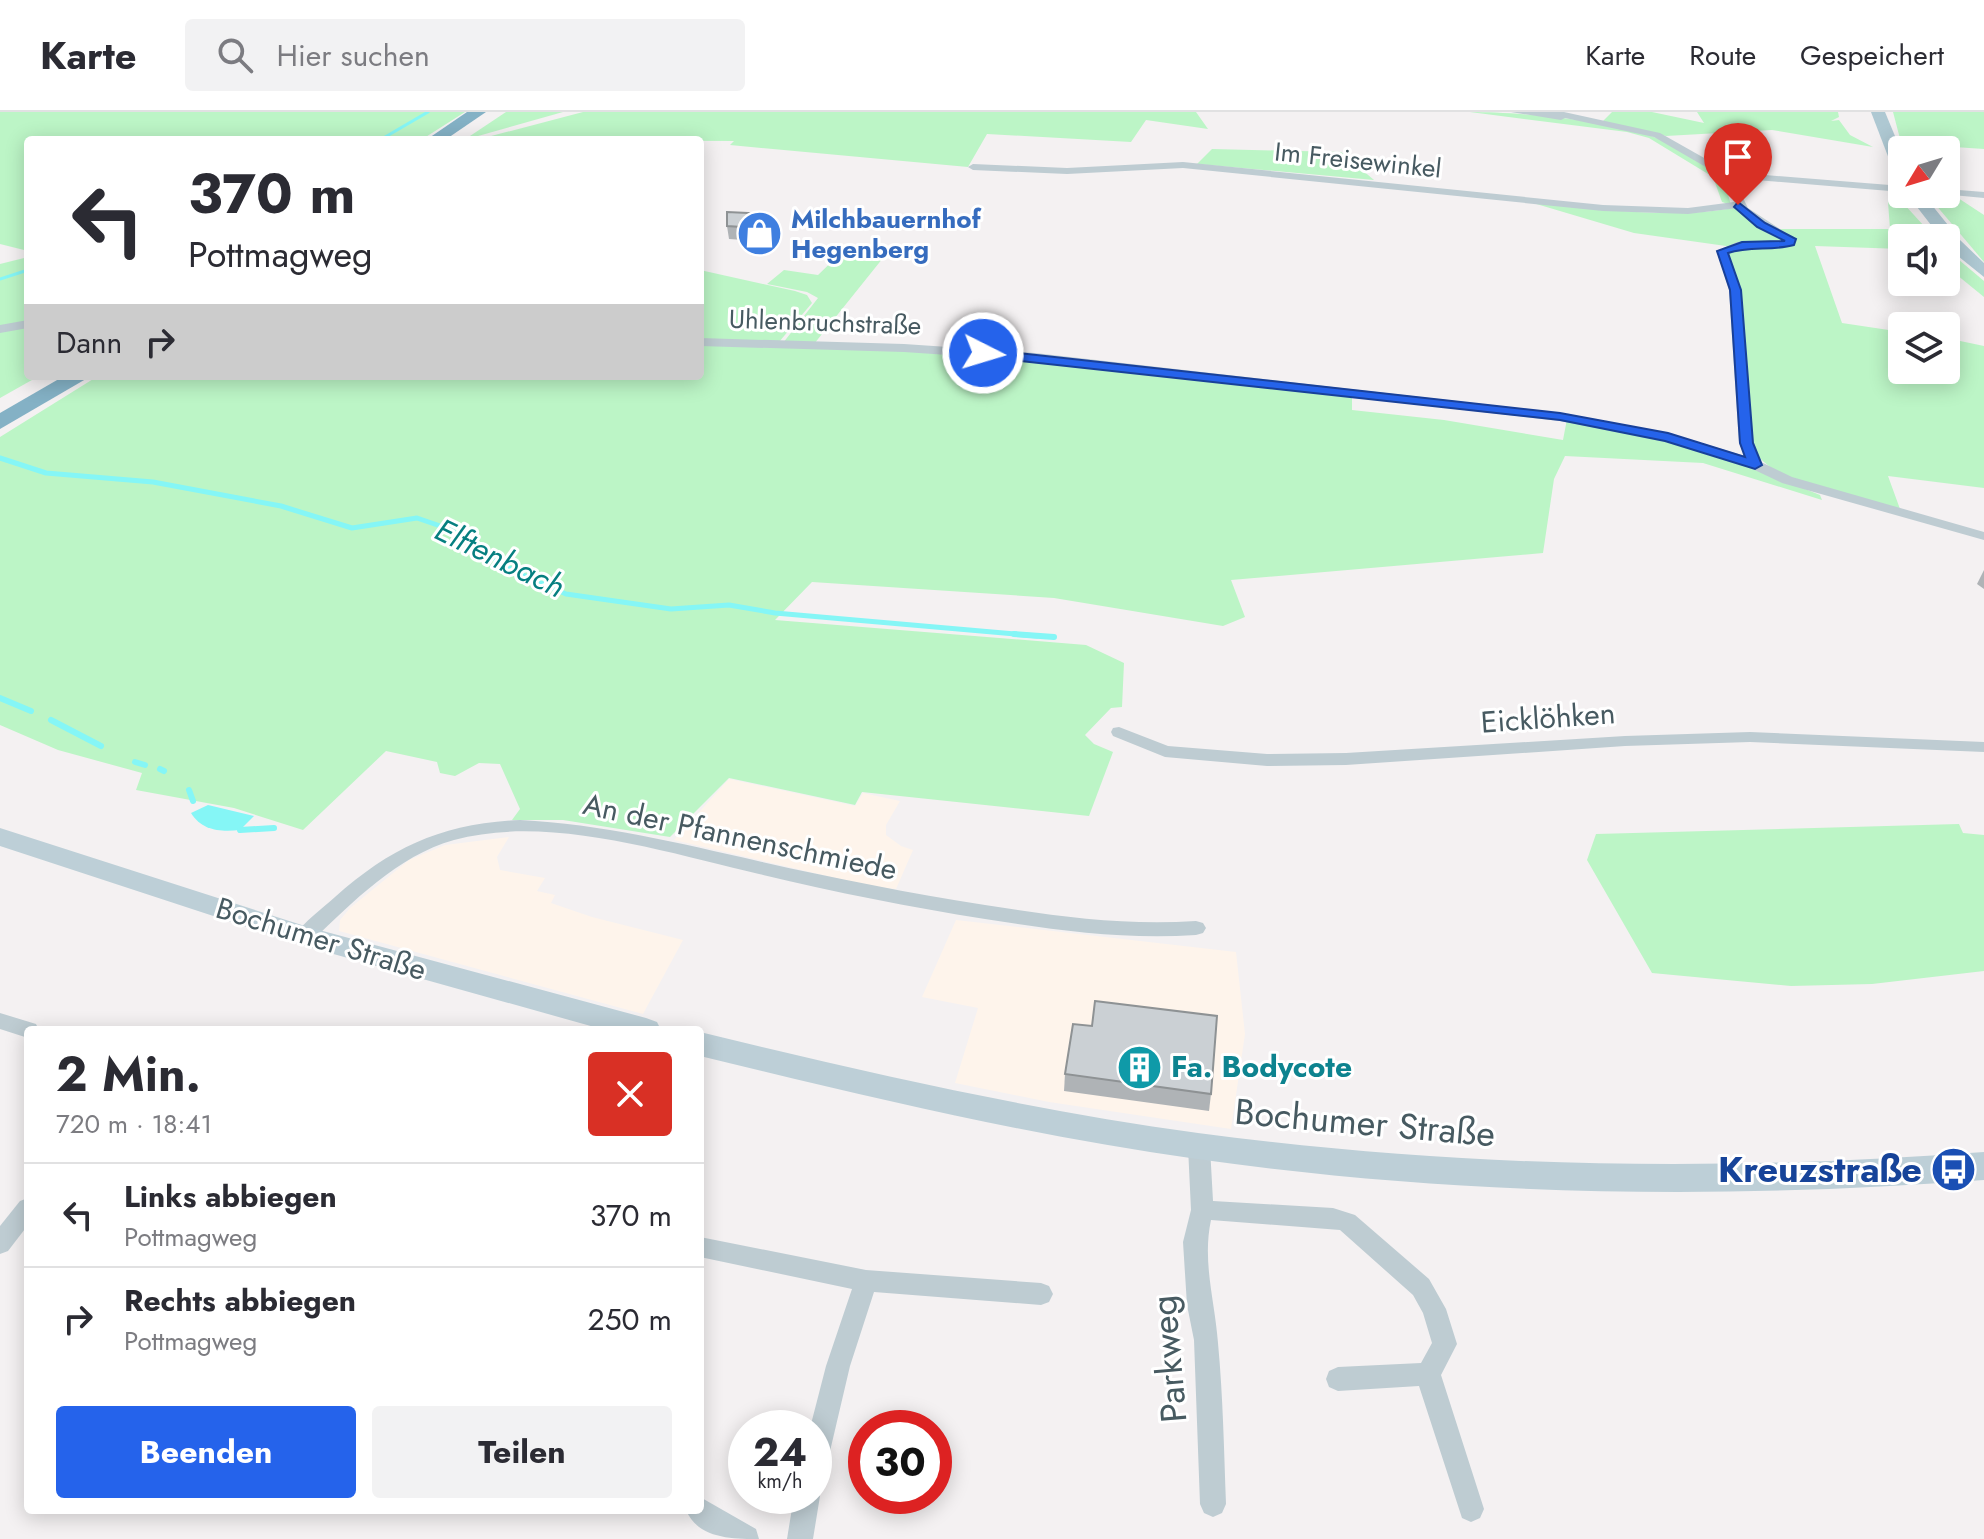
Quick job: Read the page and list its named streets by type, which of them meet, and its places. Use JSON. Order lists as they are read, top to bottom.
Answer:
{
  "streets": {
    "main road": ["Bochumer Straße"],
    "street": [
      "Im Freisewinkel",
      "Uhlenbruchstraße",
      "Eicklöhken",
      "An der Pfannenschmiede",
      "Parkweg"
    ]
  },
  "crossings": [
    ["An der Pfannenschmiede", "Bochumer Straße"],
    ["Bochumer Straße", "Parkweg"]
  ],
  "water": ["Elftenbach"],
  "places": {
    "shop": ["Milchbauernhof Hegenberg"],
    "building": ["Fa. Bodycote"],
    "bus stop": ["Kreuzstraße"]
  },
  "north": "bottom left",
  "page": {
    "header": "Karte",
    "search": "Hier suchen",
    "nav": ["Karte", "Route", "Gespeichert"],
    "turn": ["370 m", "Pottmagweg"],
    "then": "Dann",
    "heading": ["2 Min.", "720 m · 18:41"],
    "list": [
      {
        "name": "Links abbiegen",
        "note": "Pottmagweg",
        "value": "370 m"
      },
      {
        "name": "Rechts abbiegen",
        "note": "Pottmagweg",
        "value": "250 m"
      }
    ],
    "buttons": ["Beenden", "Teilen"],
    "speed": "24 km/h",
    "limit": "30"
  }
}
